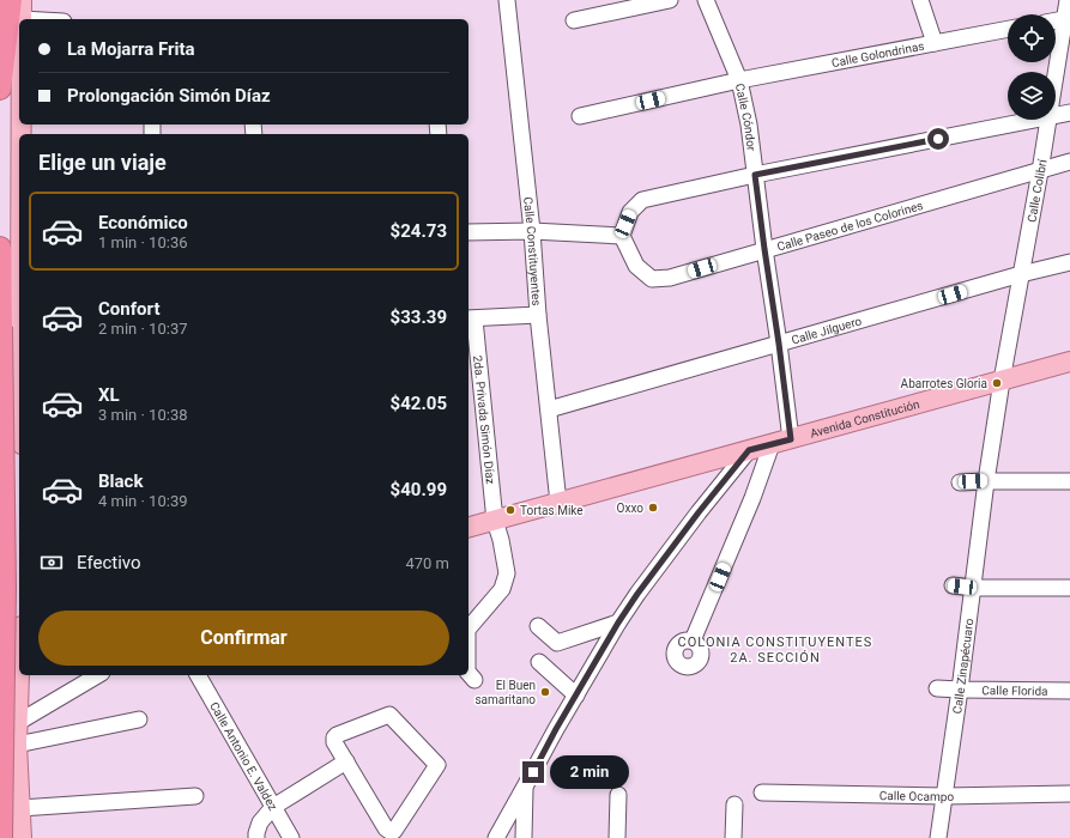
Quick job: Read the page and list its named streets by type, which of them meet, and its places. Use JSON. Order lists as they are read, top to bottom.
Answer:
{
  "streets": {
    "main road": ["Avenida Constitución"],
    "street": [
      "Calle Golondrinas",
      "Calle Cóndor",
      "Calle Colibrí",
      "Calle Paseo de los Colorines",
      "Calle Constituyentes",
      "Calle Jilguero",
      "2da. Privada Simón Díaz",
      "Calle Zinapécuaro",
      "Calle Florida",
      "Calle Antonio E. Valdez",
      "Calle Ocampo"
    ]
  },
  "crossings": [
    ["Calle Golondrinas", "Calle Cóndor"],
    ["Calle Cóndor", "Calle Paseo de los Colorines"],
    ["Calle Cóndor", "Calle Jilguero"],
    ["Calle Cóndor", "Avenida Constitución"],
    ["Calle Colibrí", "Calle Paseo de los Colorines"],
    ["Calle Colibrí", "Calle Jilguero"],
    ["Calle Colibrí", "Avenida Constitución"],
    ["Calle Colibrí", "Calle Zinapécuaro"],
    ["Calle Constituyentes", "Calle Jilguero"],
    ["Calle Constituyentes", "Avenida Constitución"],
    ["Avenida Constitución", "2da. Privada Simón Díaz"],
    ["Avenida Constitución", "Calle Zinapécuaro"],
    ["Calle Zinapécuaro", "Calle Florida"],
    ["Calle Zinapécuaro", "Calle Ocampo"]
  ],
  "districts": ["COLONIA CONSTITUYENTES 2A. SECCIÓN"],
  "places": [
    "Abarrotes Gloria",
    "Oxxo",
    "Tortas Mike",
    "El Buen samaritano"
  ],
  "page": {
    "banner": ["La Mojarra Frita", "Prolongación Simón Díaz"],
    "heading": "Elige un viaje",
    "list": [
      {
        "name": "Económico",
        "note": "1 min · 10:36",
        "value": "$24.73"
      },
      {
        "name": "Confort",
        "note": "2 min · 10:37",
        "value": "$33.39"
      },
      {
        "name": "XL",
        "note": "3 min · 10:38",
        "value": "$42.05"
      },
      {
        "name": "Black",
        "note": "4 min · 10:39",
        "value": "$40.99"
      }
    ],
    "pay": ["Efectivo", "470 m"],
    "buttons": "Confirmar",
    "bubble": "2 min"
  }
}
